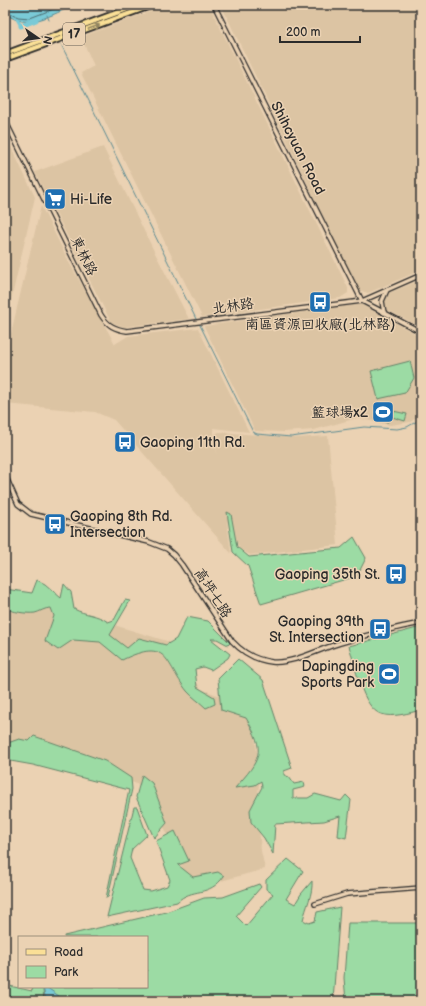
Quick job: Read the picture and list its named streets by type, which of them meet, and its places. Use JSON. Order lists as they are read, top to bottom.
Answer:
{
  "streets": {
    "main road": ["17"],
    "street": ["Shihcyuan Road", "北林路", "高坪七路"]
  },
  "crossings": [
    ["Shihcyuan Road", "北林路"]
  ],
  "places": {
    "supermarket": ["Hi-Life"],
    "bus stop": [
      "南區資源回收廠(北林路)",
      "Gaoping 11th Rd.",
      "Gaoping 8th Rd. Intersection",
      "Gaoping 35th St.",
      "Gaoping 39th St. Intersection"
    ],
    "sports": ["籃球場x2", "Dapingding Sports Park"]
  },
  "legend": ["Road", "Park"],
  "scale_bar": "200 m",
  "north": "right"
}
